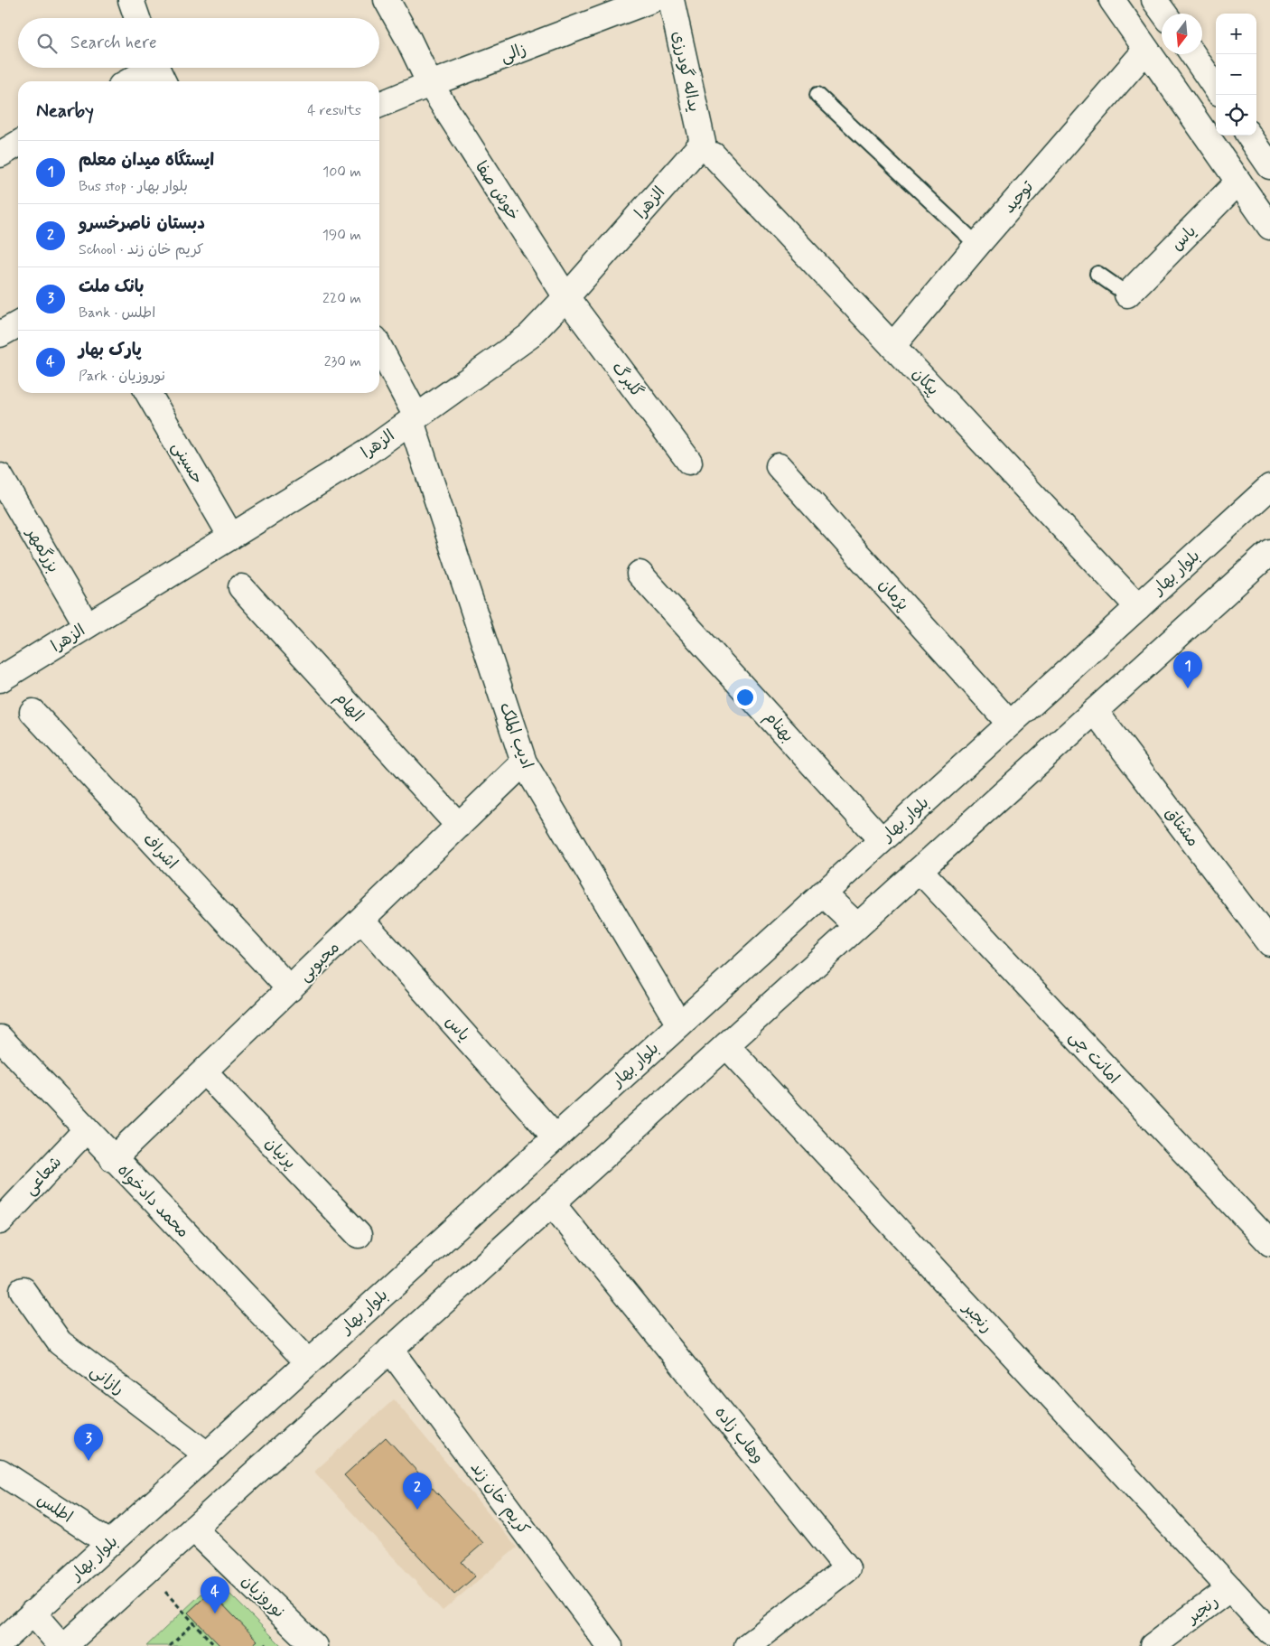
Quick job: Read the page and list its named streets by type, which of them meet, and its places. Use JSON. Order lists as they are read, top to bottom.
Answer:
{
  "streets": {
    "street": [
      "زالی",
      "یداله گودرزی",
      "خوش صفا",
      "توحید",
      "الزهرا",
      "یاس",
      "گلبرگ",
      "پیکان",
      "حسینی",
      "بزرگمهر",
      "بلوار بهار",
      "پژمان",
      "الهام",
      "بهنام",
      "ادیب الملک",
      "مشتاق",
      "اشراف",
      "محبوبی",
      "امانت چی",
      "پرنیان",
      "شعاعی",
      "محمد دادخواه",
      "رنجبر",
      "رازانی",
      "وهاب زاده",
      "کریم خان زند",
      "اطلس",
      "نوروزیان"
    ]
  },
  "crossings": [
    ["زالی", "خوش صفا"],
    ["یداله گودرزی", "الزهرا"],
    ["یداله گودرزی", "پیکان"],
    ["خوش صفا", "الزهرا"],
    ["خوش صفا", "گلبرگ"],
    ["توحید", "پیکان"],
    ["الزهرا", "گلبرگ"],
    ["الزهرا", "پیکان"],
    ["الزهرا", "حسینی"],
    ["الزهرا", "بزرگمهر"],
    ["الزهرا", "ادیب الملک"],
    ["یاس", "بلوار بهار"],
    ["یاس", "محبوبی"],
    ["پیکان", "بلوار بهار"],
    ["بلوار بهار", "پژمان"],
    ["بلوار بهار", "بهنام"],
    ["بلوار بهار", "ادیب الملک"],
    ["بلوار بهار", "محمد دادخواه"],
    ["بلوار بهار", "رازانی"],
    ["بلوار بهار", "اطلس"],
    ["الهام", "محبوبی"],
    ["ادیب الملک", "محبوبی"],
    ["اشراف", "محبوبی"],
    ["محبوبی", "پرنیان"],
    ["محبوبی", "محمد دادخواه"],
    ["شعاعی", "محمد دادخواه"]
  ],
  "north": "bottom",
  "page": {
    "map_buttons": ["+", "−"],
    "search": "Search here",
    "heading": ["Nearby", "4 results"],
    "list": [
      {
        "mark": "1",
        "name": "ایستگاه میدان معلم",
        "note": "Bus stop · بلوار بهار",
        "value": "100 m"
      },
      {
        "mark": "2",
        "name": "دبستان ناصرخسرو",
        "note": "School · کریم خان زند",
        "value": "190 m"
      },
      {
        "mark": "3",
        "name": "بانک ملت",
        "note": "Bank · اطلس",
        "value": "220 m"
      },
      {
        "mark": "4",
        "name": "پارک بهار",
        "note": "Park · نوروزیان",
        "value": "230 m"
      }
    ],
    "pins": [
      "1",
      "3",
      "2",
      "4"
    ]
  }
}
